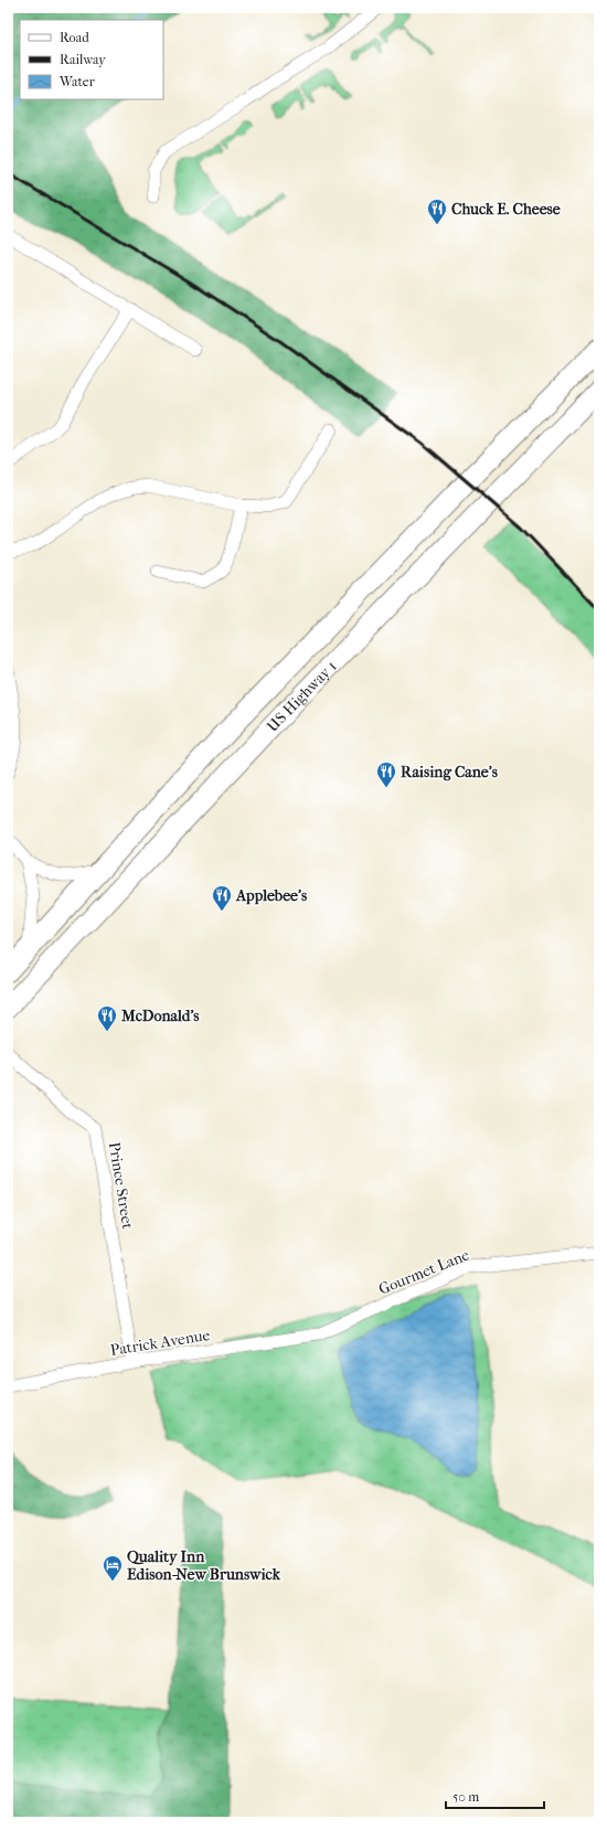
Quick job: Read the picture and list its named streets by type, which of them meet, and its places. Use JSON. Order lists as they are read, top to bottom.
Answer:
{
  "streets": {
    "highway": ["US Highway 1"],
    "street": ["Prince Street", "Gourmet Lane", "Patrick Avenue"]
  },
  "crossings": [
    ["Prince Street", "Patrick Avenue"],
    ["Gourmet Lane", "Patrick Avenue"]
  ],
  "places": {
    "restaurant": [
      "Chuck E. Cheese",
      "Raising Cane's",
      "Applebee's",
      "McDonald's"
    ],
    "hotel": ["Quality Inn Edison-New Brunswick"]
  },
  "legend": ["Road", "Railway", "Water"],
  "scale_bar": "50 m"
}
